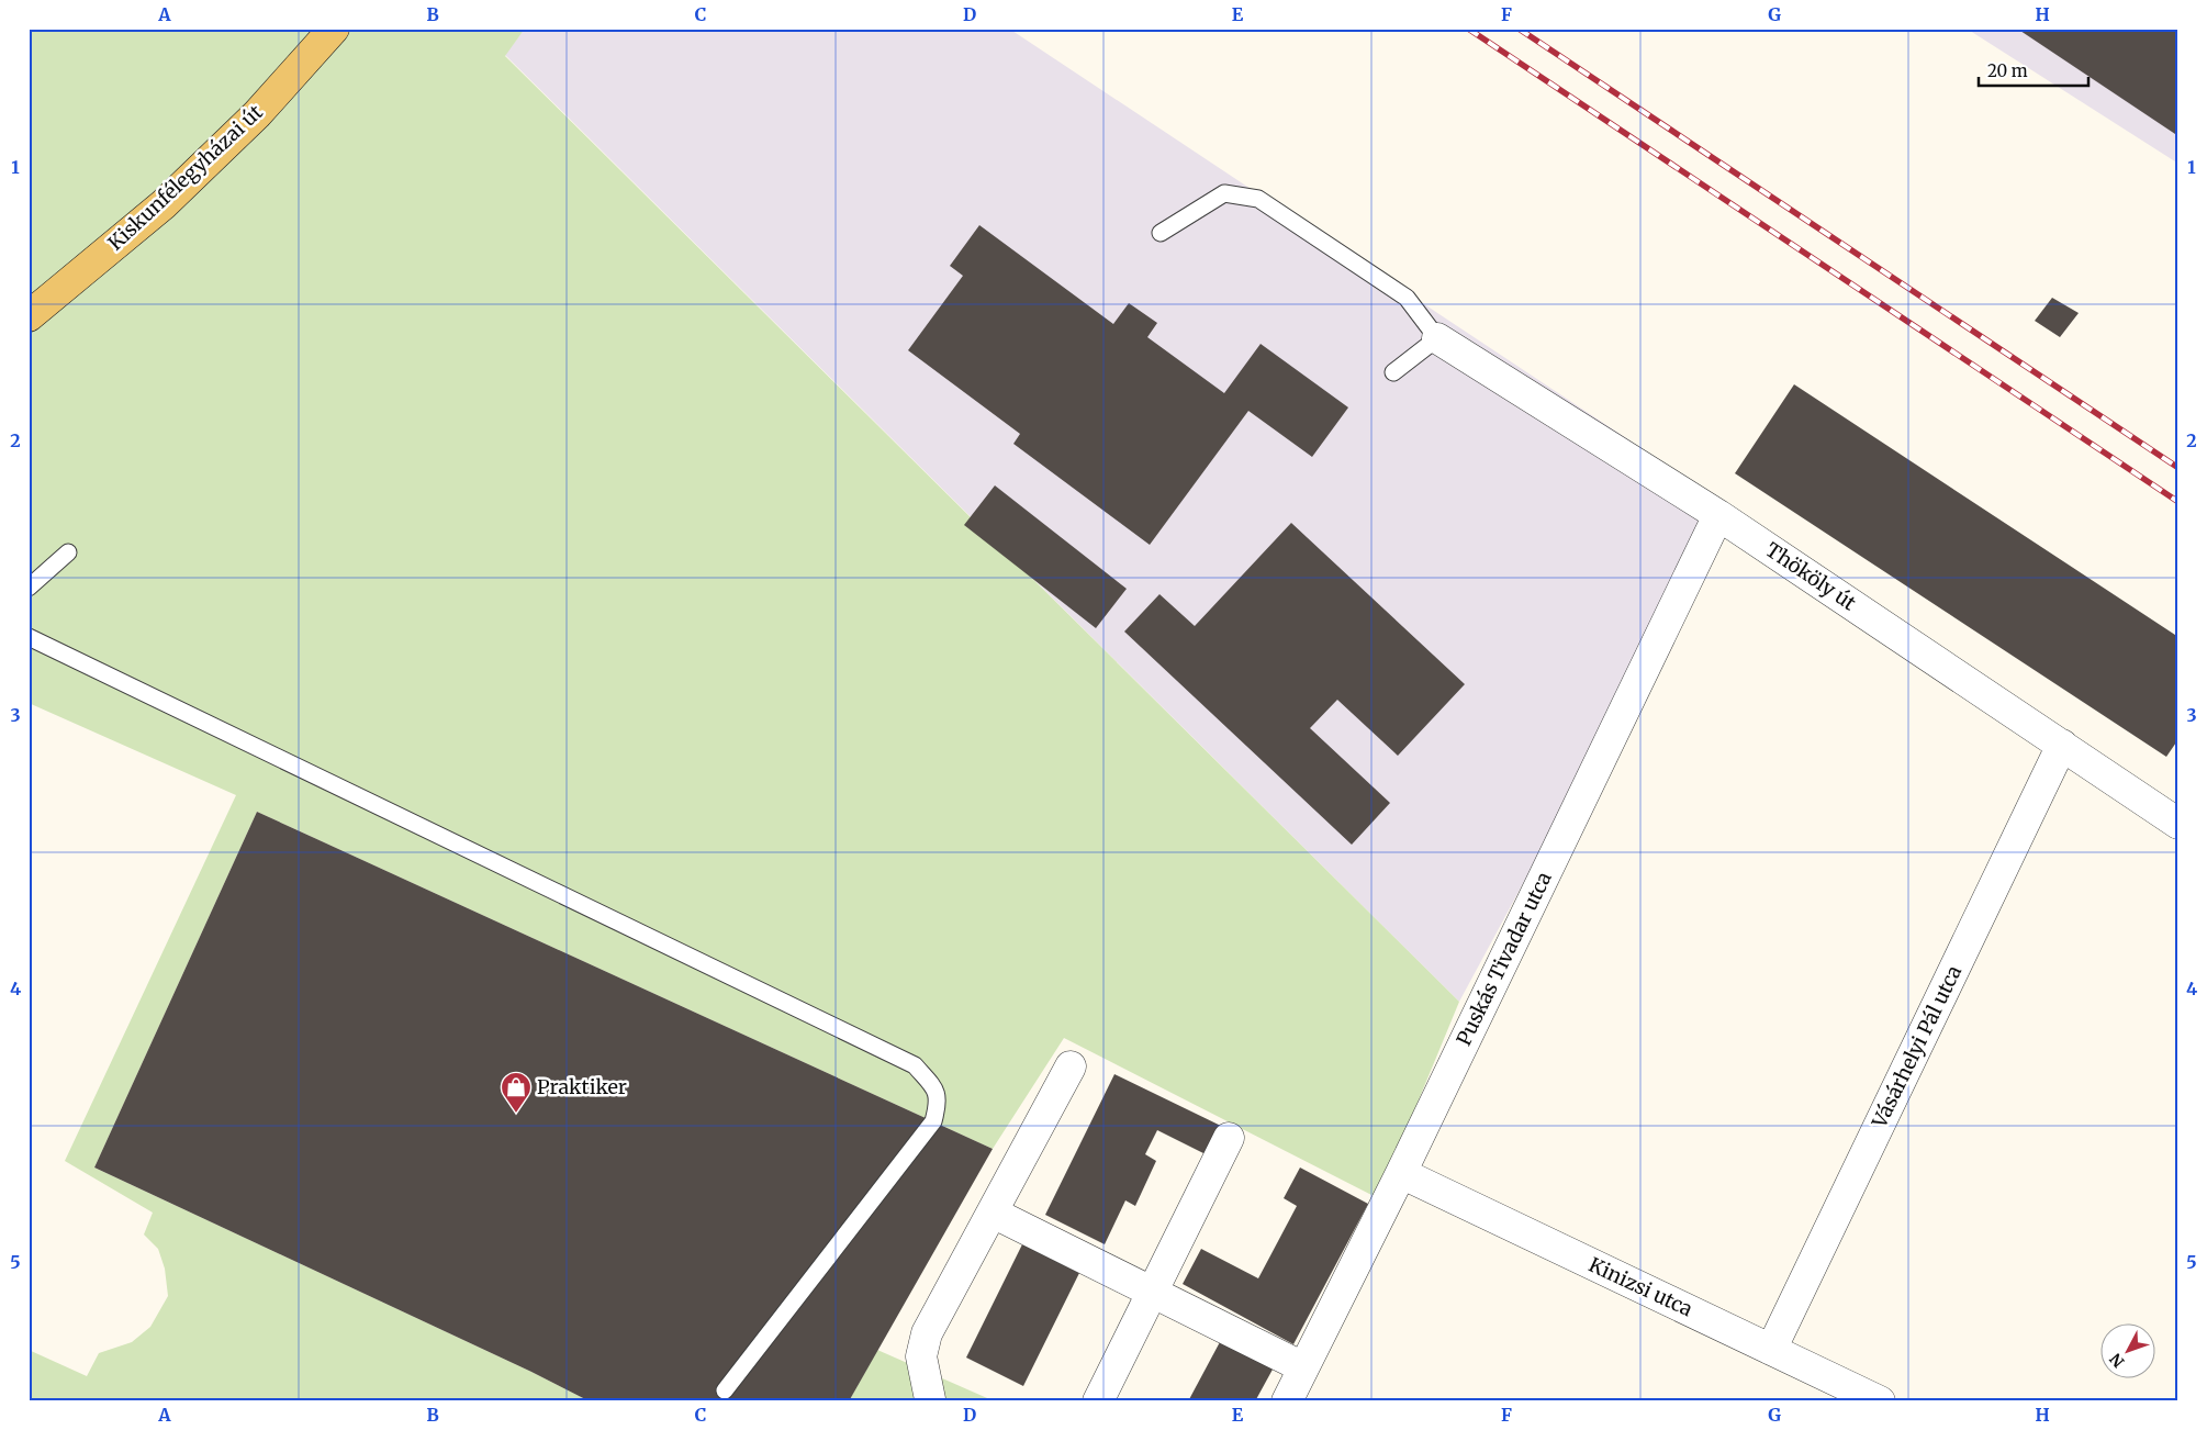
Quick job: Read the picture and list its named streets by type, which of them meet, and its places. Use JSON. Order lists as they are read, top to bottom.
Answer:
{
  "streets": {
    "main road": ["Kiskunfélegyházai út"],
    "street": [
      "Thököly út",
      "Puskás Tivadar utca",
      "Vásárhelyi Pál utca",
      "Kinizsi utca"
    ]
  },
  "crossings": [
    ["Thököly út", "Puskás Tivadar utca"],
    ["Thököly út", "Vásárhelyi Pál utca"],
    ["Puskás Tivadar utca", "Kinizsi utca"],
    ["Vásárhelyi Pál utca", "Kinizsi utca"]
  ],
  "places": {
    "shop": ["Praktiker"]
  },
  "scale_bar": "20 m",
  "north": "bottom left",
  "grid": {
    "columns": [
      "A",
      "B",
      "C",
      "D",
      "E",
      "F",
      "G",
      "H"
    ],
    "rows": [
      "1",
      "2",
      "3",
      "4",
      "5"
    ]
  }
}
